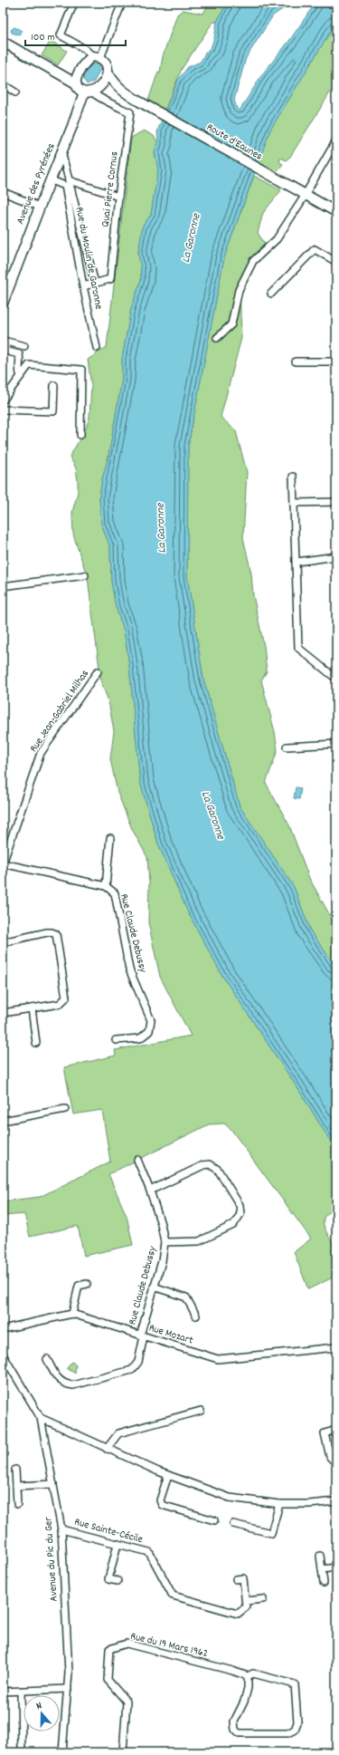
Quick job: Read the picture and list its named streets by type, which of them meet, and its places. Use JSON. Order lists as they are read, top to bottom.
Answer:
{
  "streets": {
    "main road": ["Route d'Eaunes", "Avenue des Pyrénées"],
    "street": [
      "Quai Pierre Cornus",
      "Rue du Moulin de Garonne",
      "Rue Jean-Gabriel Milhas",
      "Rue Claude Debussy",
      "Rue Mozart",
      "Rue Sainte-Cécile",
      "Avenue du Pic du Ger",
      "Rue du 19 Mars 1962"
    ]
  },
  "crossings": [
    ["Route d'Eaunes", "Avenue des Pyrénées"],
    ["Route d'Eaunes", "Quai Pierre Cornus"],
    ["Avenue des Pyrénées", "Quai Pierre Cornus"],
    ["Avenue des Pyrénées", "Rue du Moulin de Garonne"],
    ["Rue Jean-Gabriel Milhas", "Rue Claude Debussy"],
    ["Rue Claude Debussy", "Rue Mozart"],
    ["Rue Sainte-Cécile", "Avenue du Pic du Ger"]
  ],
  "water": ["La Garonne"],
  "scale_bar": "100 m",
  "north": "top"
}
